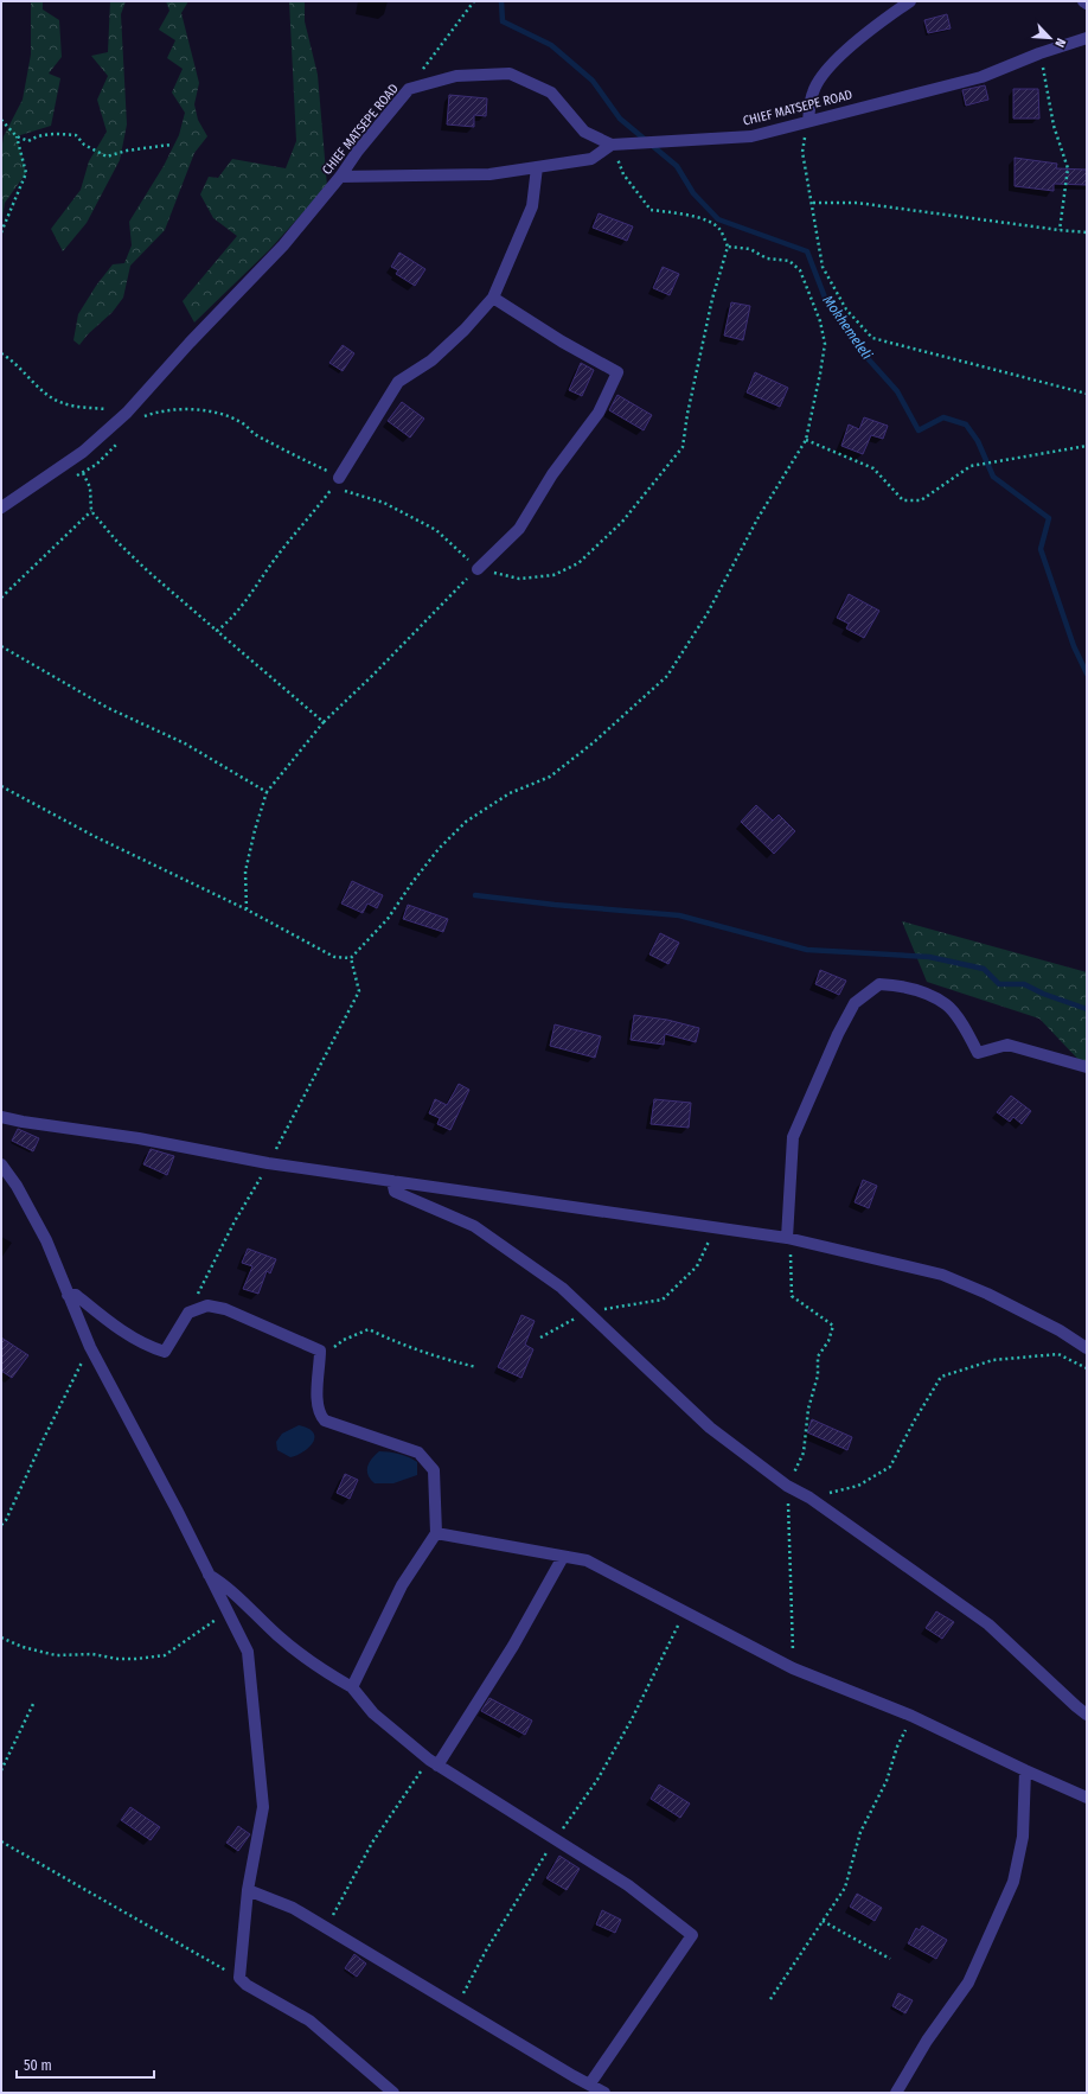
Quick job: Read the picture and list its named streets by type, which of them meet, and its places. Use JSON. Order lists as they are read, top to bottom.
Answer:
{
  "streets": {
    "street": ["CHIEF MATSEPE ROAD"]
  },
  "water": ["Mokhemeleli"],
  "scale_bar": "50 m",
  "north": "bottom right"
}
